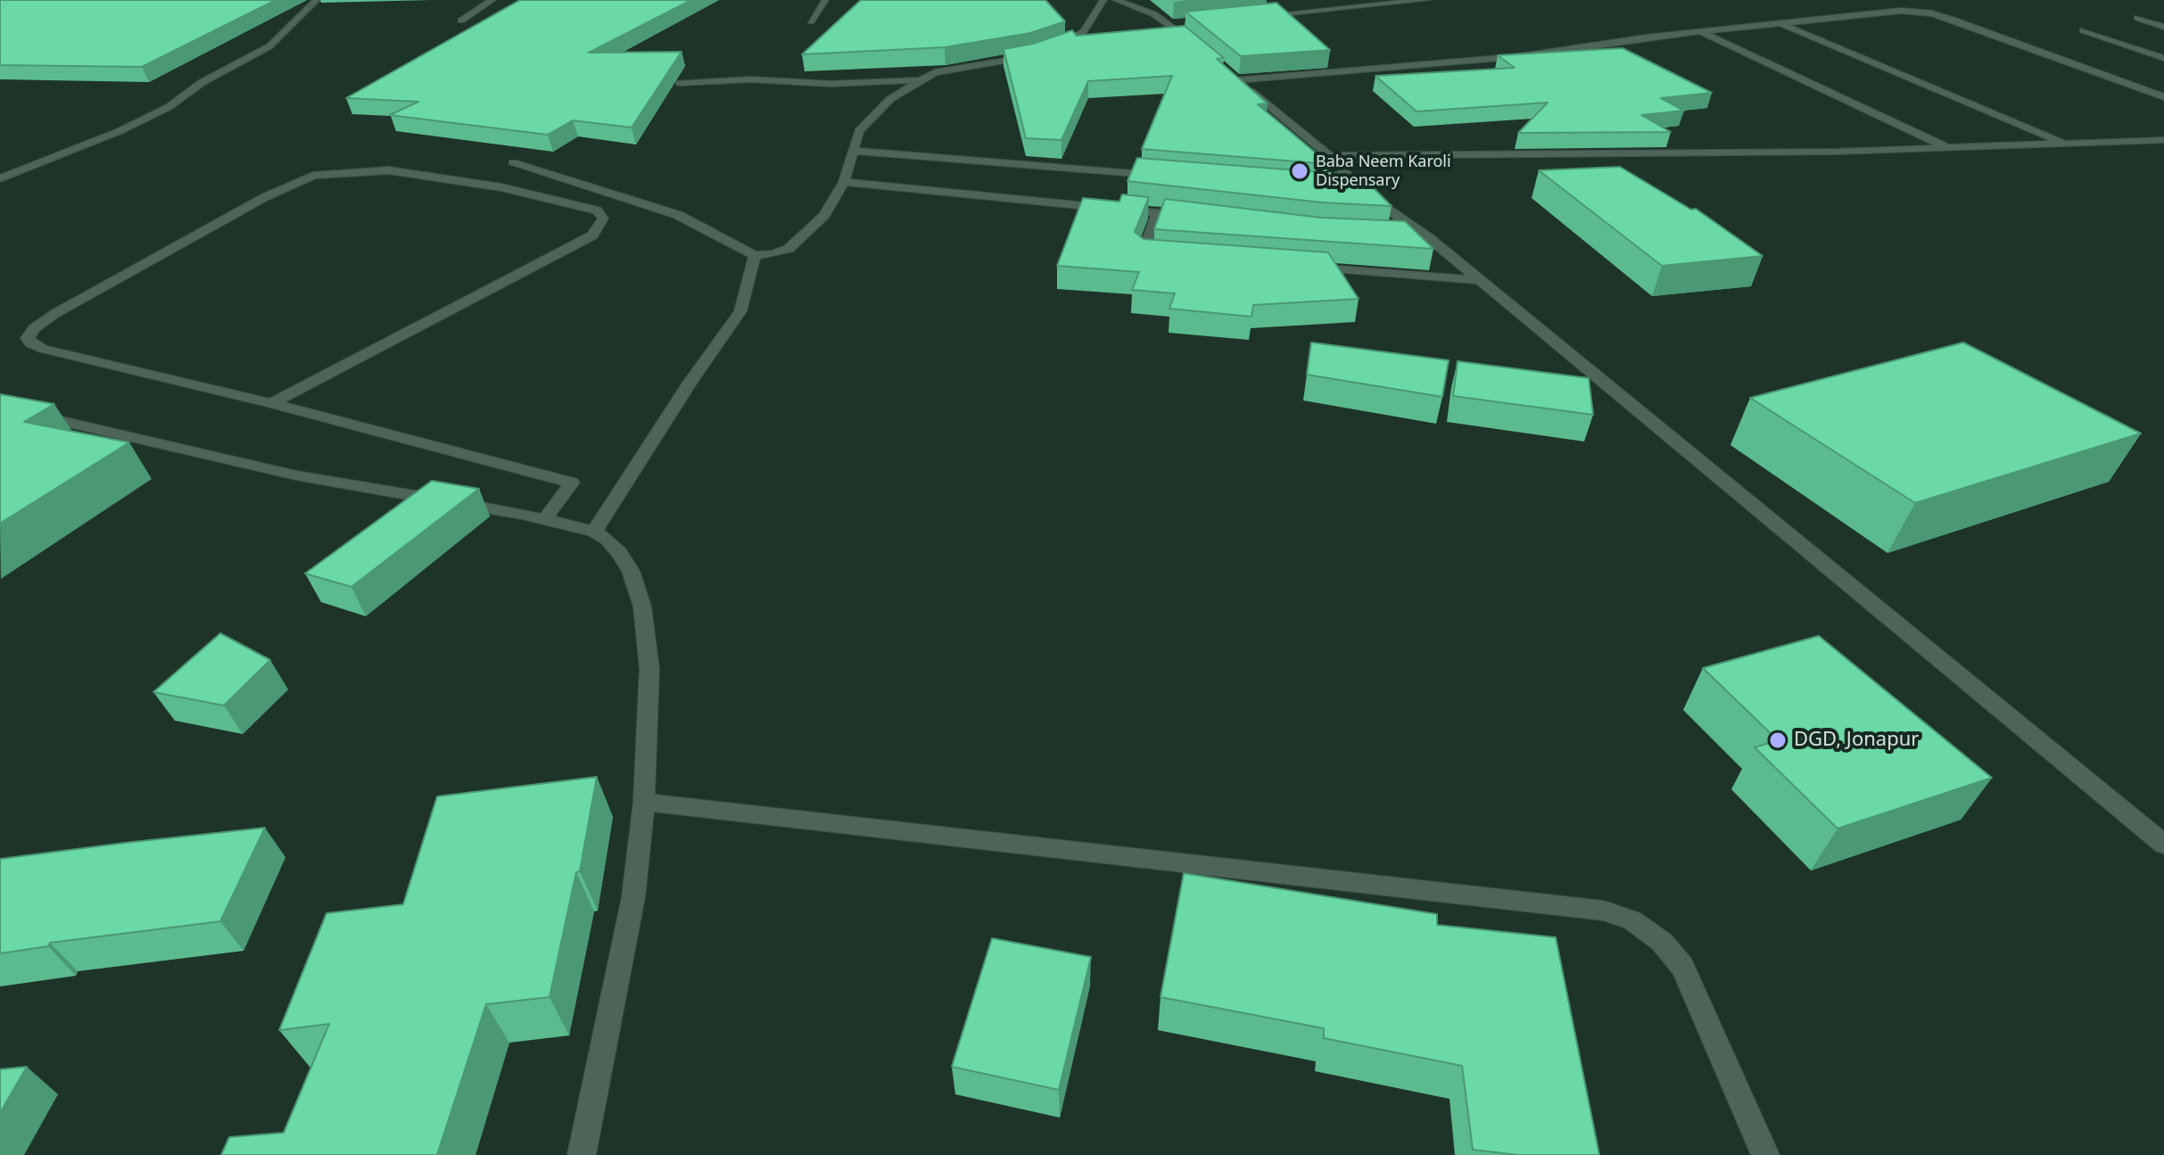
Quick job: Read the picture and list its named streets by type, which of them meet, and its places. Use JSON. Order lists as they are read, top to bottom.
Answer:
{
  "places": ["Baba Neem Karoli Dispensary", "DGD, Jonapur"]
}
